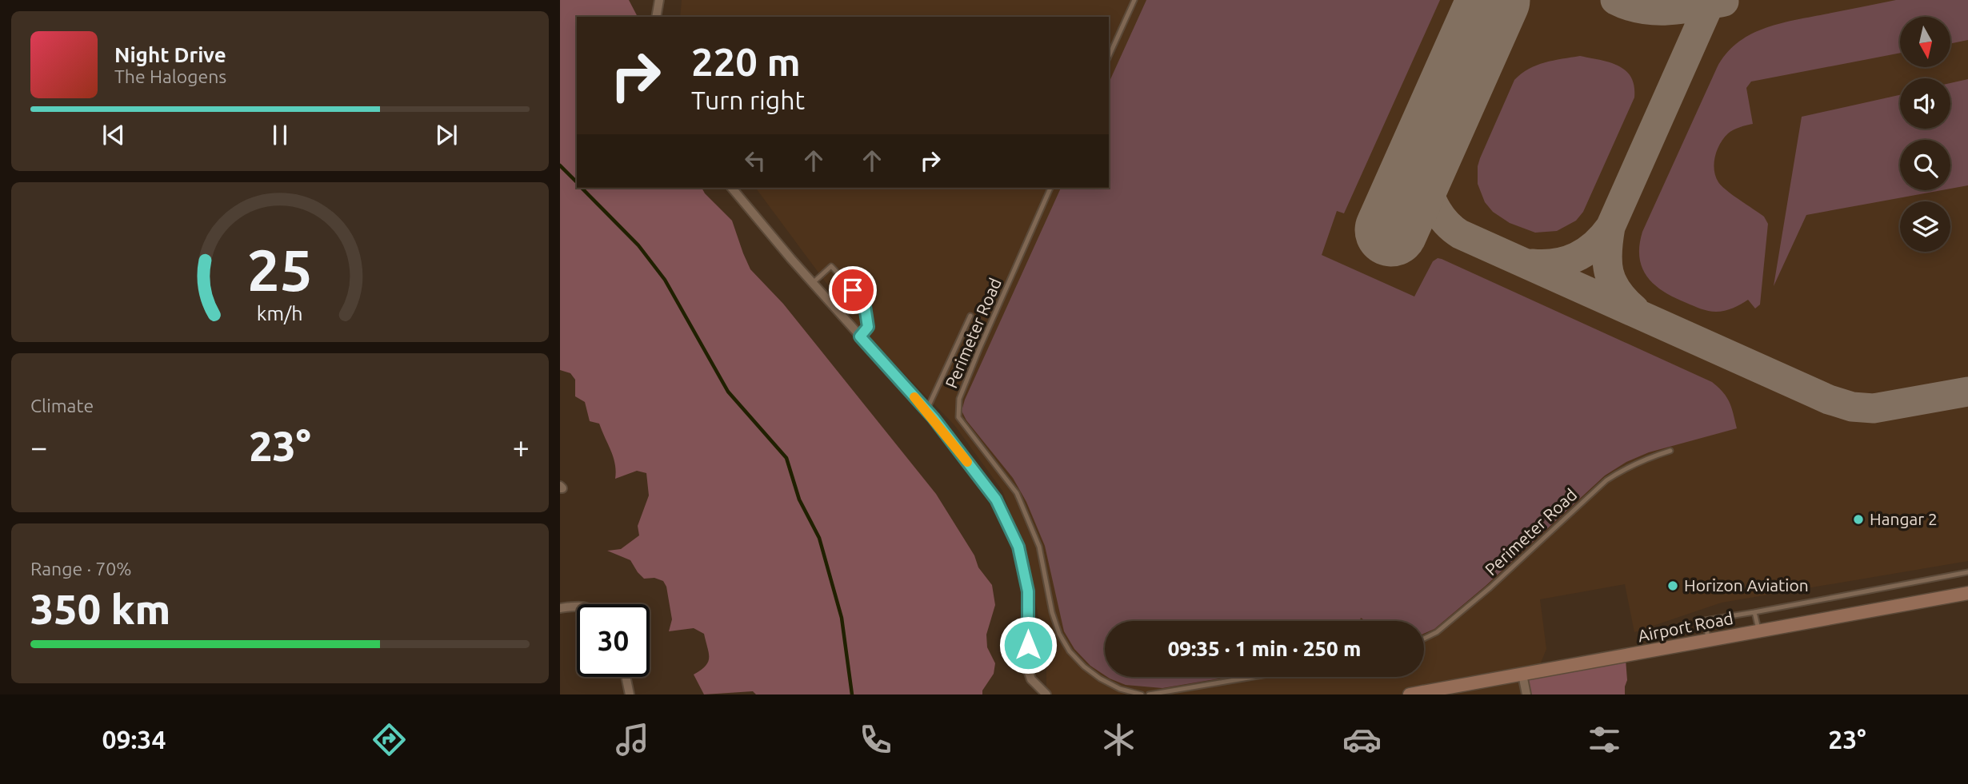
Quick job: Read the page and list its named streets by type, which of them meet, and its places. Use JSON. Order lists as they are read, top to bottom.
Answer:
{
  "streets": {
    "main road": ["Airport Road"],
    "lane": ["Perimeter Road"]
  },
  "places": ["Hangar 2", "Horizon Aviation"],
  "north": "bottom",
  "page": {
    "turn": ["220 m", "Turn right"],
    "song": ["Night Drive", "The Halogens"],
    "tile": [
      "Climate",
      ["Range · 70%", "350 km"]
    ],
    "heat": ["−", "23°", "+"],
    "limit": "30",
    "trip": "09:35 · 1 min · 250 m",
    "tabs": ["09:34", "23°"],
    "gauge": ["25", "km/h"]
  }
}
